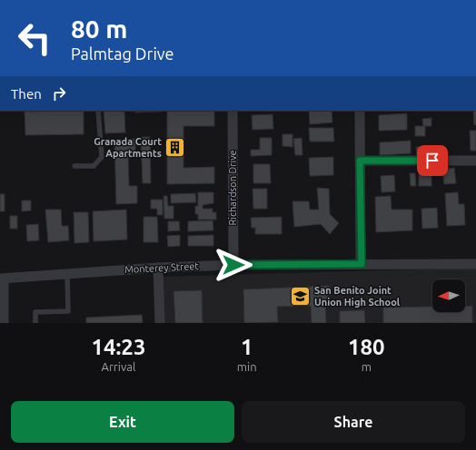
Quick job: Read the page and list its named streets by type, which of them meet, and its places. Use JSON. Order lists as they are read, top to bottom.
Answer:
{
  "streets": {
    "street": ["Richardson Drive", "Monterey Street"]
  },
  "crossings": [
    ["Richardson Drive", "Monterey Street"]
  ],
  "places": {
    "building": ["Granada Court Apartments"],
    "school or university": ["San Benito Joint Union High School"]
  },
  "north": "left",
  "page": {
    "turn": ["80 m", "Palmtag Drive"],
    "then": "Then",
    "eta": [
      "14:23",
      "Arrival",
      "1",
      "min",
      "180",
      "m"
    ],
    "buttons": ["Exit", "Share"]
  }
}
